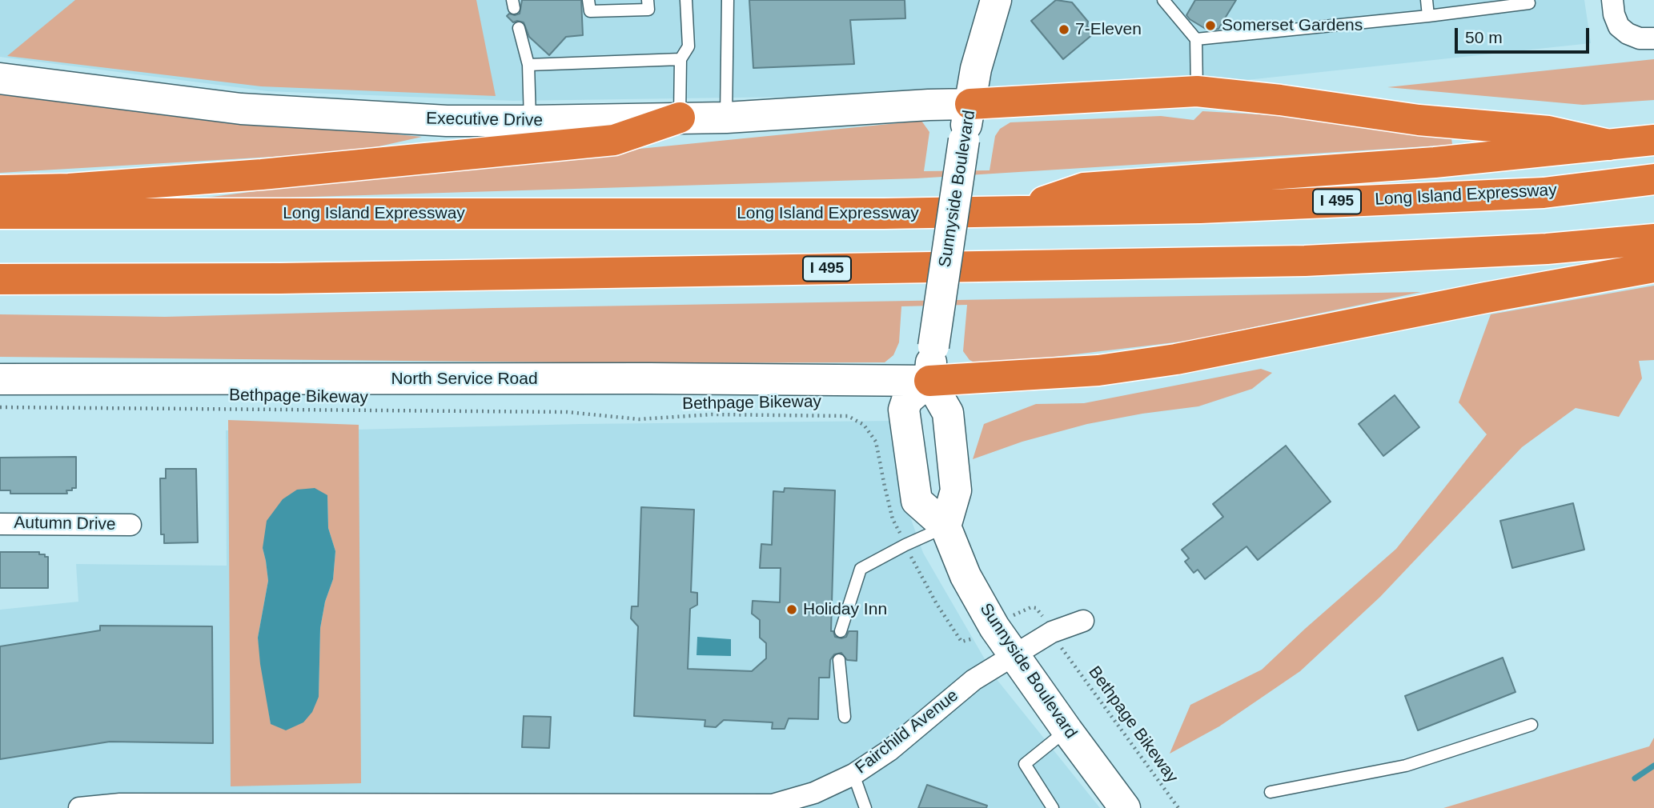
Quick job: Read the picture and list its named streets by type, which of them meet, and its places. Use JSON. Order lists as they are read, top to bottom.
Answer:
{
  "streets": {
    "highway": ["Long Island Expressway", "I 495"],
    "main road": ["Executive Drive", "Sunnyside Boulevard", "North Service Road"],
    "street": ["Autumn Drive", "Fairchild Avenue"],
    "path": ["Bethpage Bikeway"]
  },
  "crossings": [
    ["Executive Drive", "Sunnyside Boulevard"],
    ["Sunnyside Boulevard", "North Service Road"],
    ["Sunnyside Boulevard", "Fairchild Avenue"]
  ],
  "places": ["Somerset Gardens", "7-Eleven", "Holiday Inn"],
  "scale_bar": "50 m"
}
